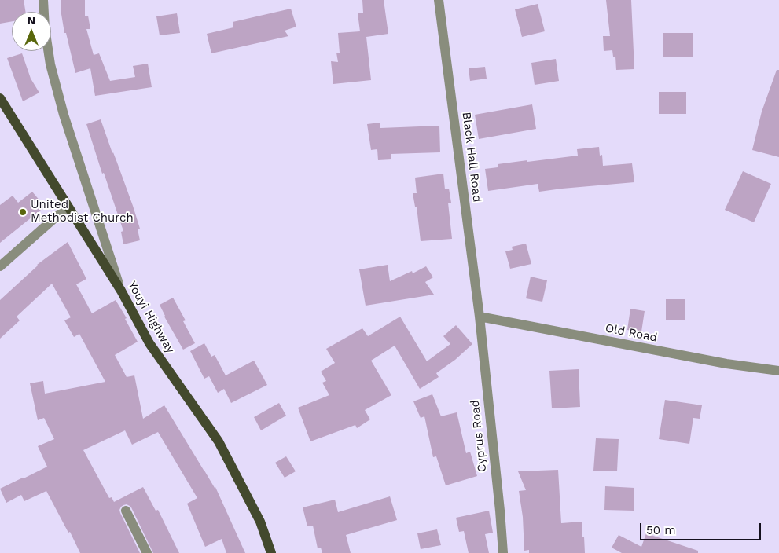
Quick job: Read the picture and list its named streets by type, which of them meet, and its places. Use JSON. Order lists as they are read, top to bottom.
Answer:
{
  "streets": {
    "main road": ["Youyi Highway"],
    "street": ["Black Hall Road", "Old Road", "Cyprus Road"]
  },
  "crossings": [
    ["Black Hall Road", "Old Road"],
    ["Black Hall Road", "Cyprus Road"],
    ["Old Road", "Cyprus Road"]
  ],
  "places": ["United Methodist Church"],
  "scale_bar": "50 m",
  "north": "top"
}
